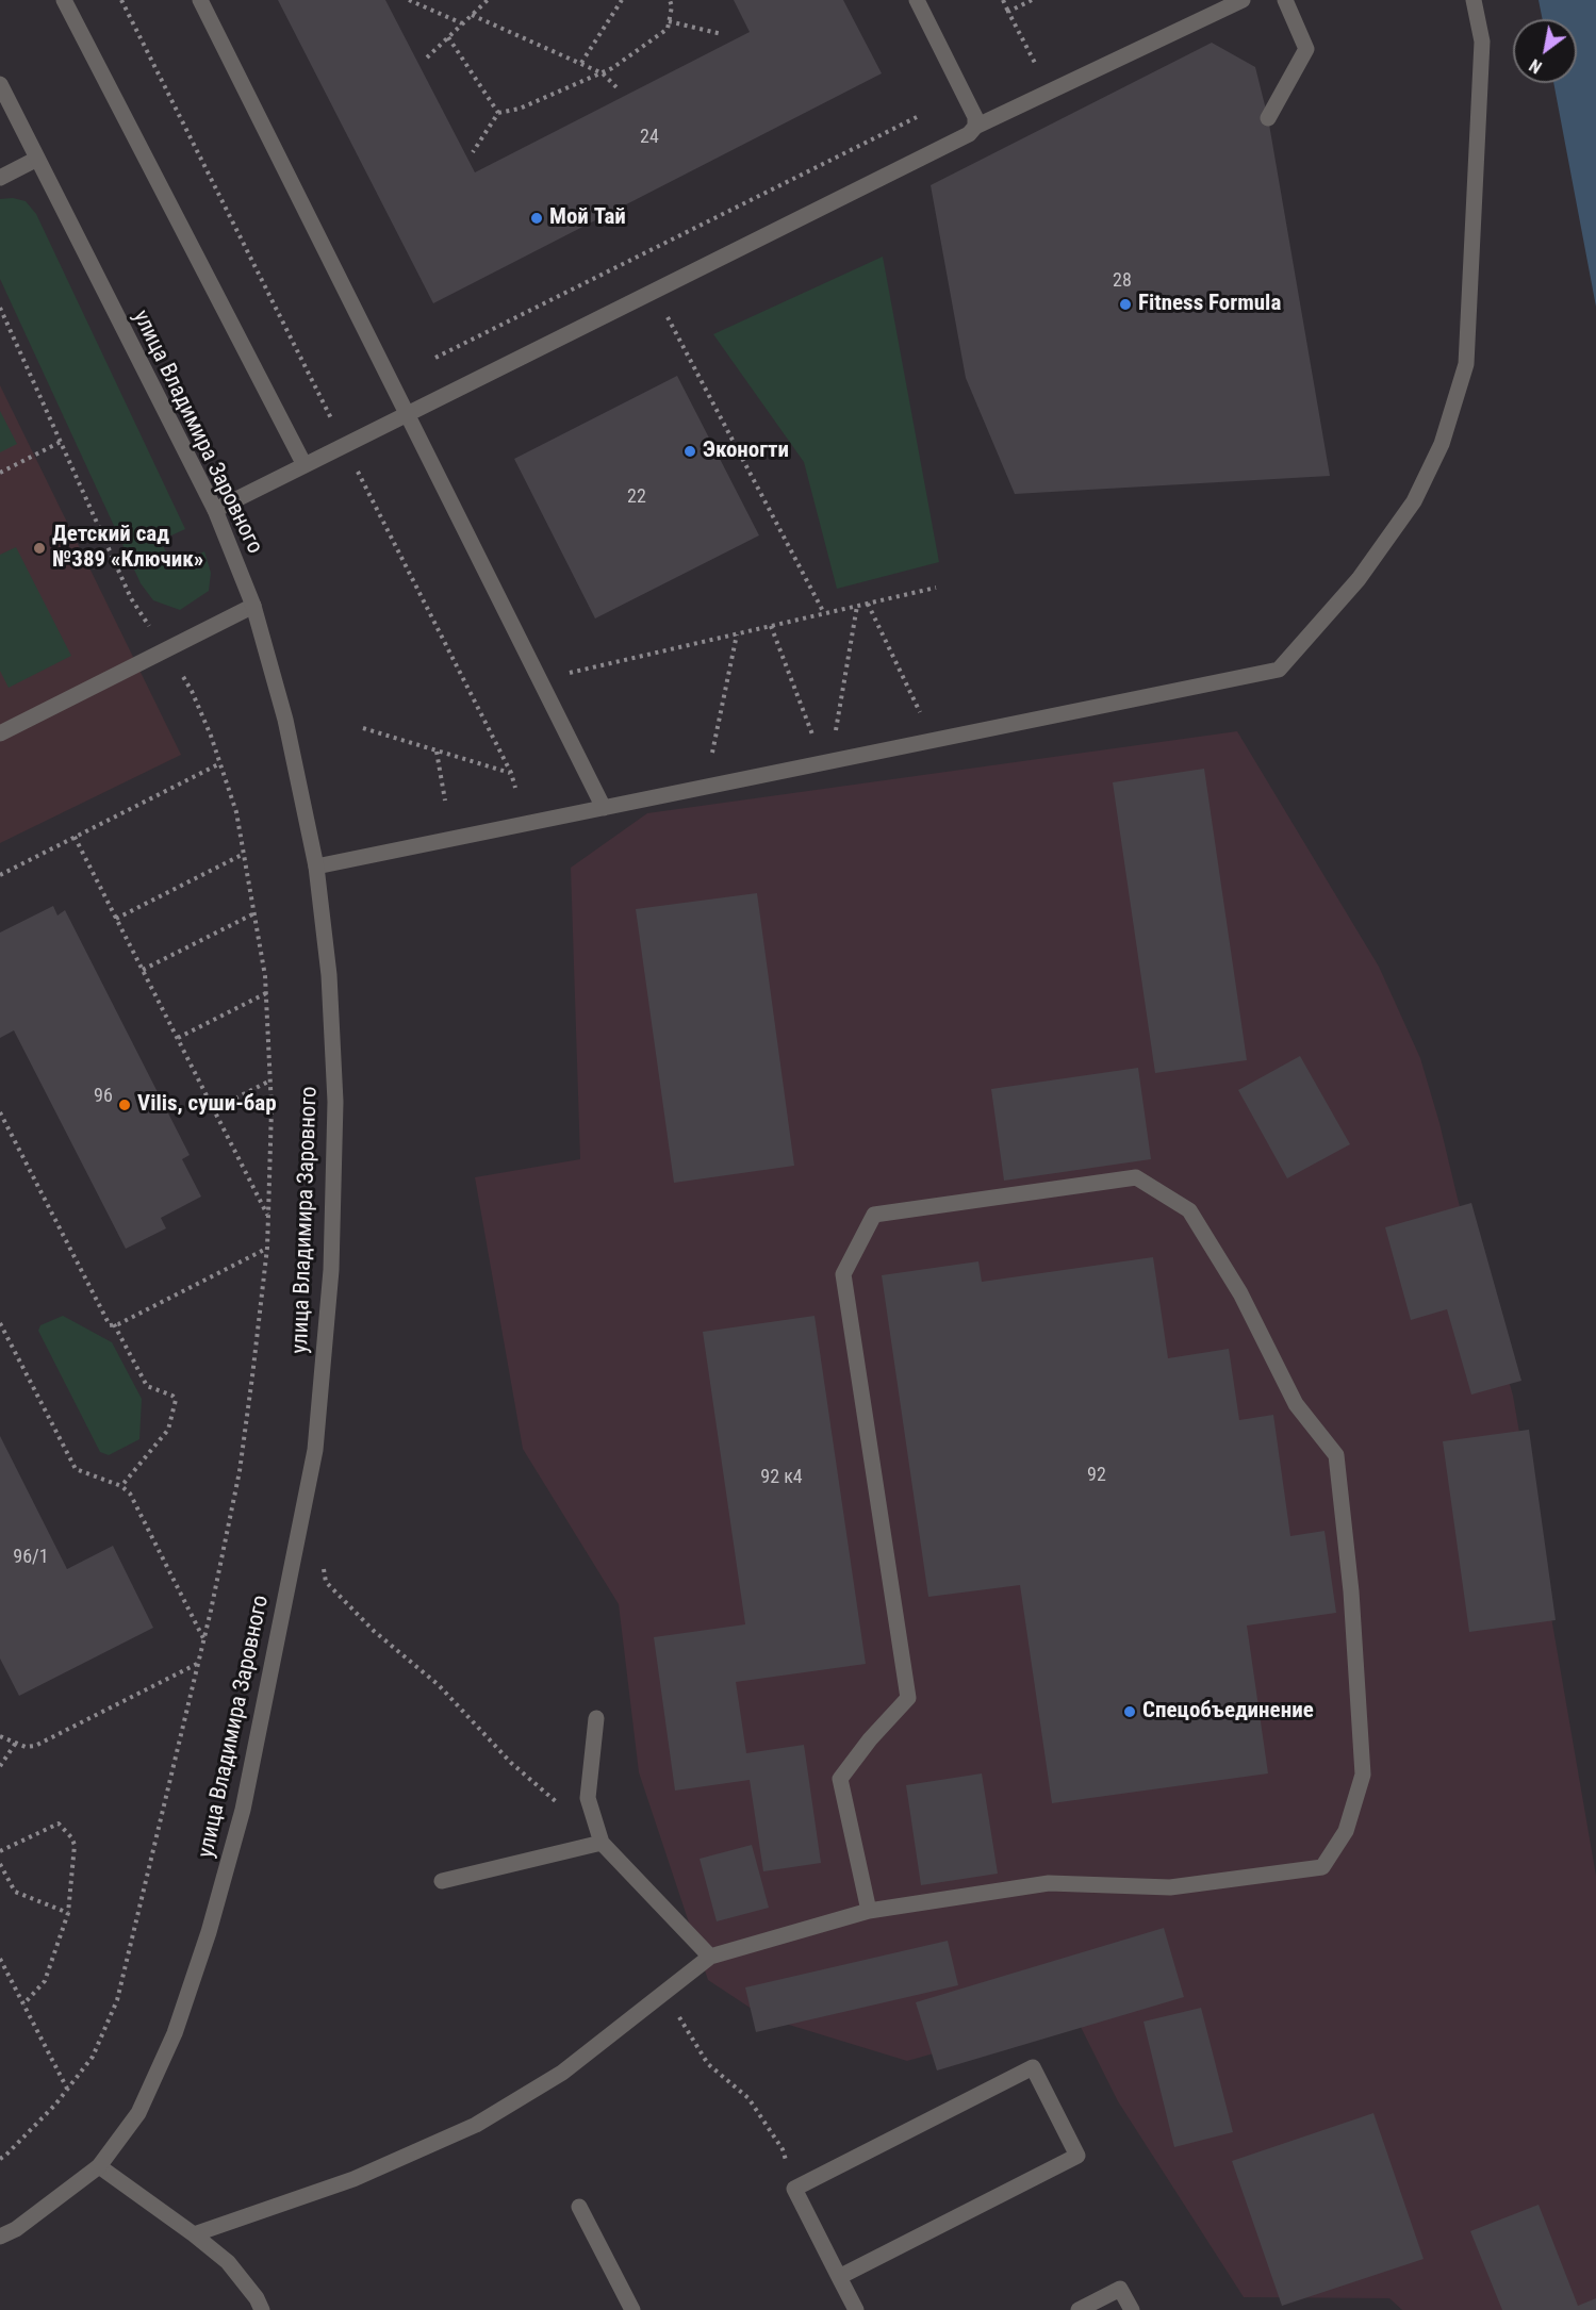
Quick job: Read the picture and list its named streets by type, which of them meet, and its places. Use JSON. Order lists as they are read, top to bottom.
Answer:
{
  "streets": {
    "street": ["улица Владимира Заровного"]
  },
  "places": [
    "Мой Тай",
    "Fitness Formula",
    "Эконогти",
    "Детский сад №389 «Ключик»",
    "Vilis, суши-бар",
    "Спецобъединение"
  ],
  "house_numbers": [
    "24",
    "28",
    "22",
    "96",
    "92",
    "92 к4",
    "96/1"
  ],
  "north": "bottom left"
}
